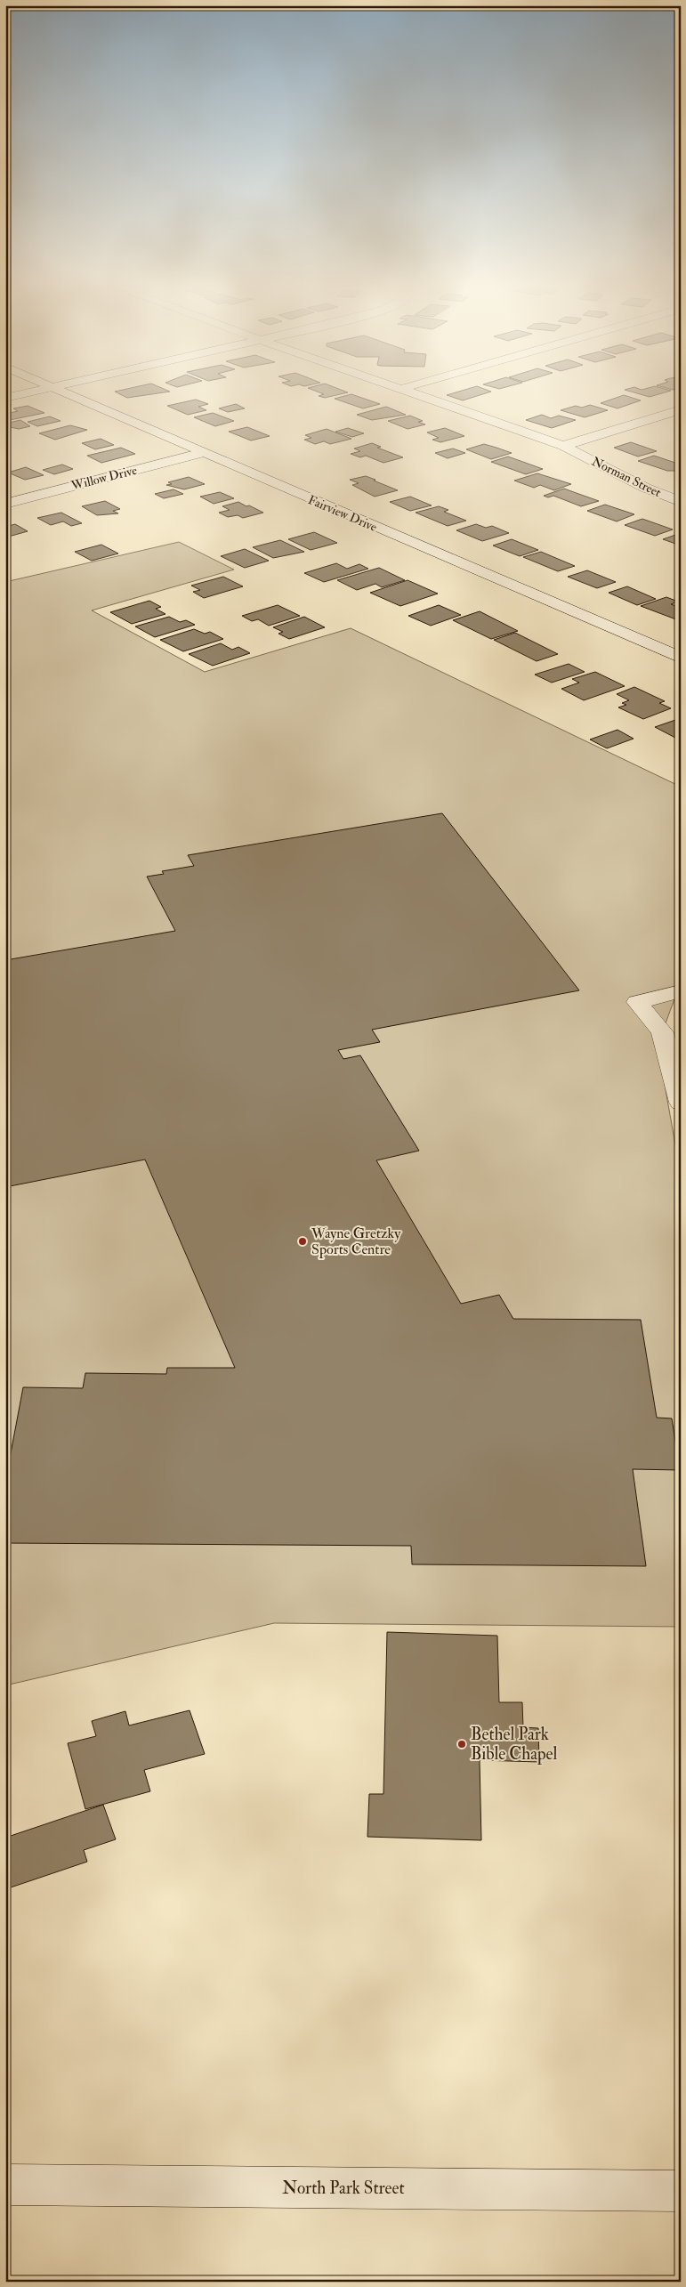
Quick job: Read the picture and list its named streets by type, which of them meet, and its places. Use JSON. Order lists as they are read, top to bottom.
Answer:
{
  "streets": {
    "street": [
      "Norman Street",
      "Willow Drive",
      "Fairview Drive",
      "North Park Street"
    ]
  },
  "crossings": [
    ["Willow Drive", "Fairview Drive"]
  ],
  "places": ["Wayne Gretzky Sports Centre", "Bethel Park Bible Chapel"]
}
